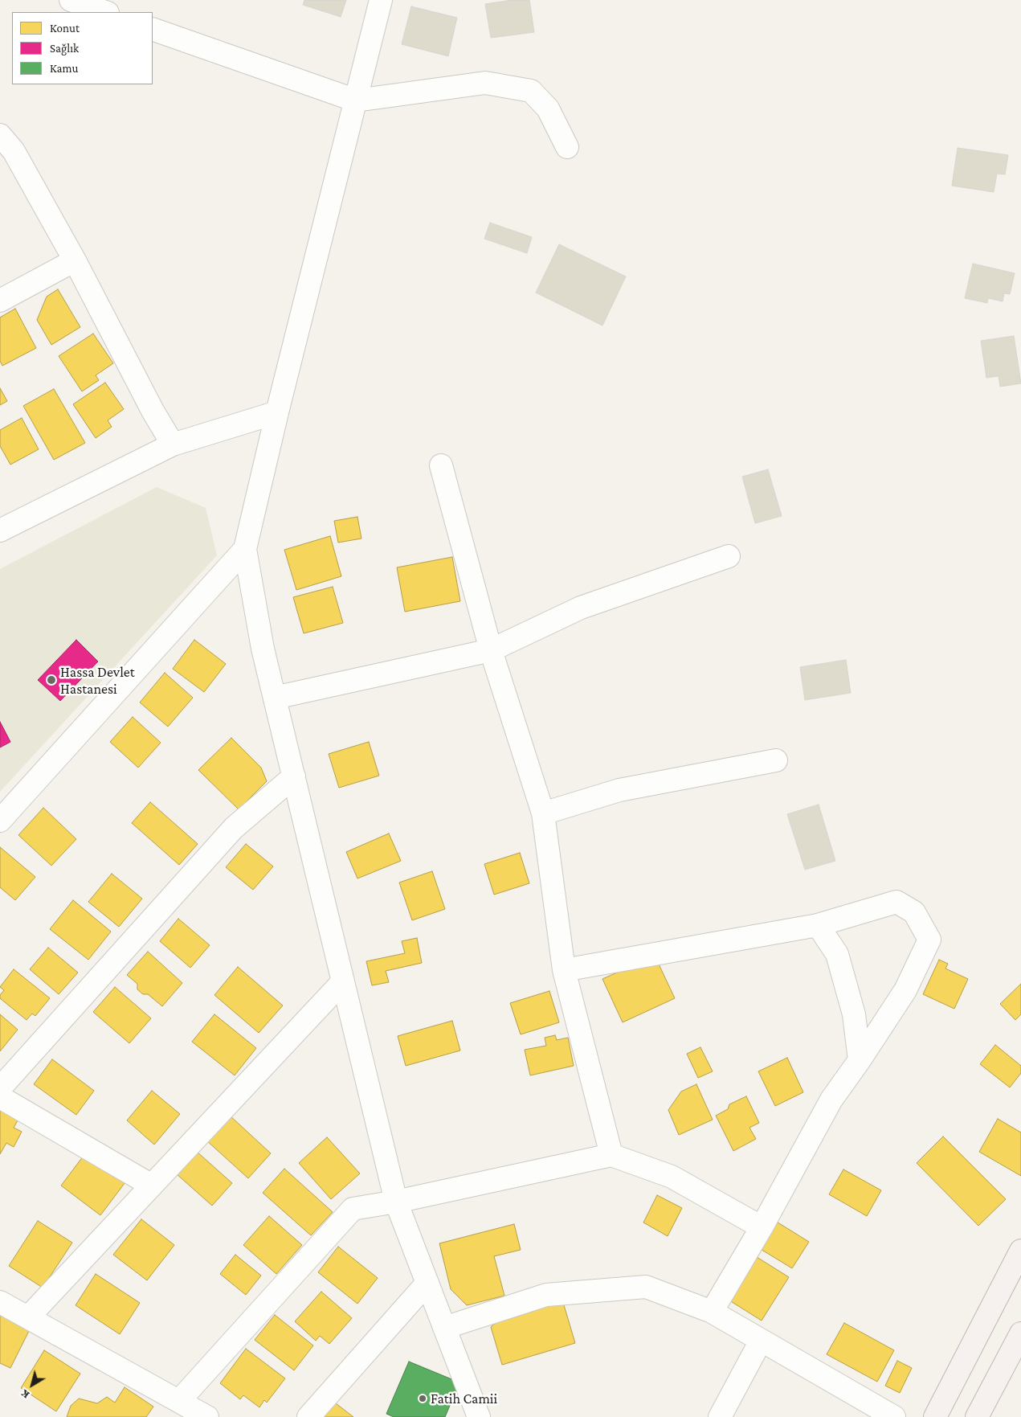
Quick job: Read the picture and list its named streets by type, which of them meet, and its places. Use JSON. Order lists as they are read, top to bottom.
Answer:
{
  "places": ["Hassa Devlet Hastanesi", "Fatih Camii"],
  "legend": ["Konut", "Sağlık", "Kamu"],
  "north": "bottom left"
}
